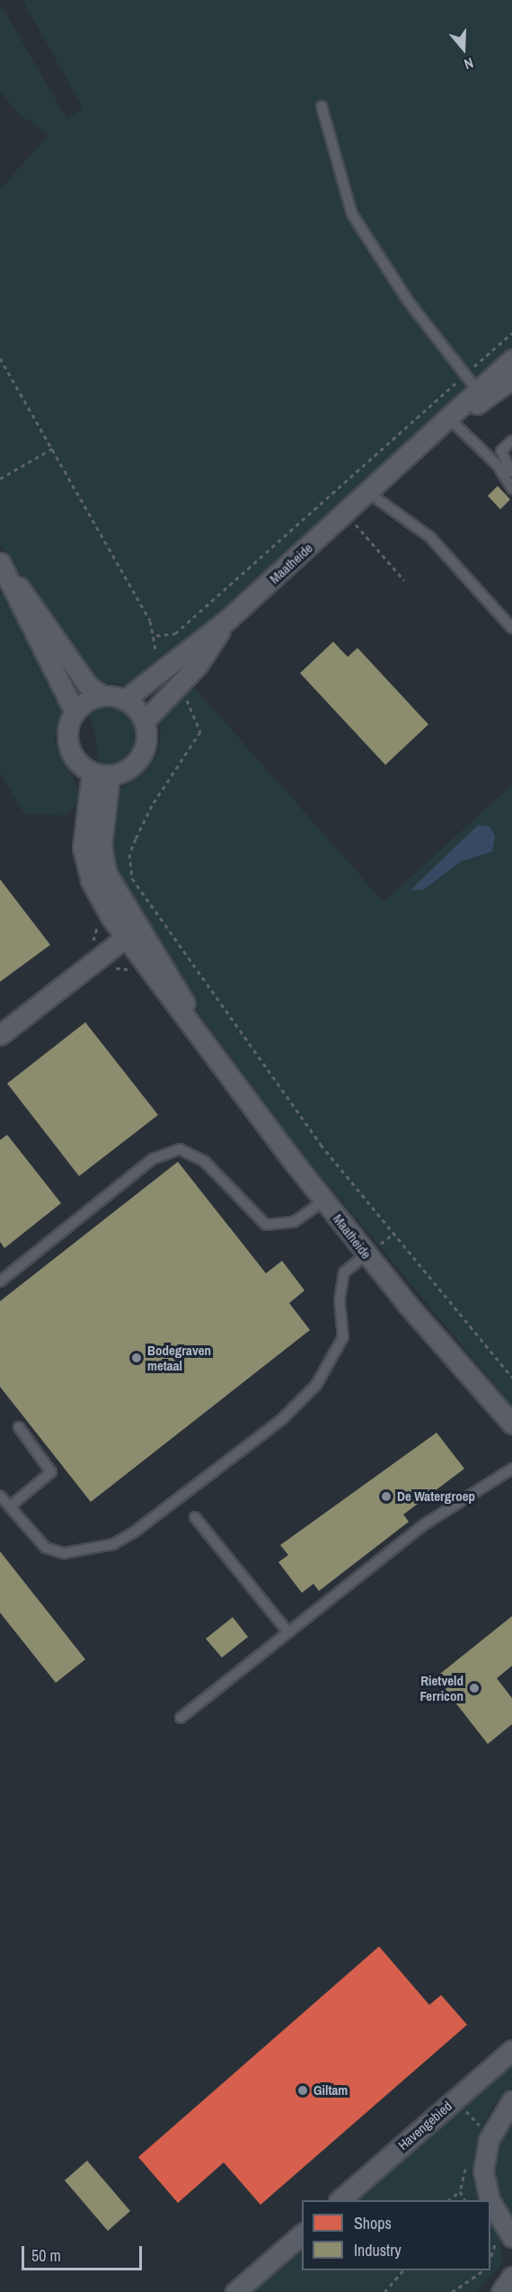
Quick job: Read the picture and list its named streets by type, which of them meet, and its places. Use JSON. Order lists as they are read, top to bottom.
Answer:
{
  "streets": {
    "street": ["Maatheide", "Havengebied"]
  },
  "places": [
    "Bodegraven metaal",
    "De Watergroep",
    "Rietveld Ferricon",
    "Giltam"
  ],
  "legend": ["Shops", "Industry"],
  "scale_bar": "50 m",
  "north": "bottom"
}
